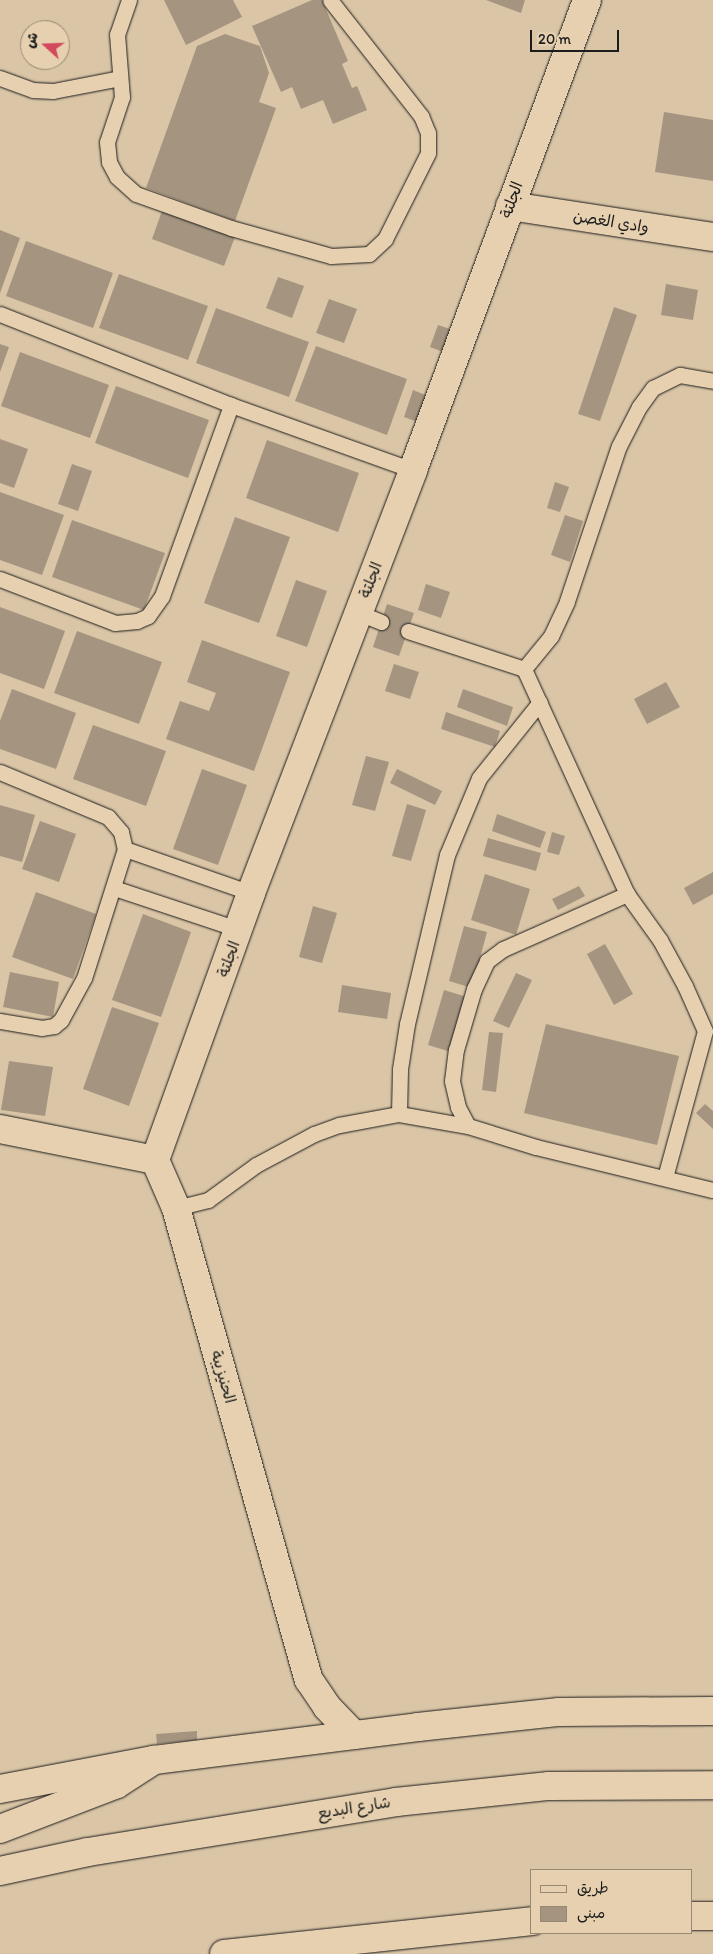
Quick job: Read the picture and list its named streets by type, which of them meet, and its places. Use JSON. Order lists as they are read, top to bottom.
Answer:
{
  "streets": {
    "main road": [
      "الجلتة",
      "وادي الغصن",
      "الحنيزيبة",
      "شارع البديع"
    ]
  },
  "crossings": [
    ["الجلتة", "وادي الغصن"],
    ["الجلتة", "الحنيزيبة"]
  ],
  "legend": ["طريق", "مبنى"],
  "scale_bar": "20 m",
  "north": "left"
}
